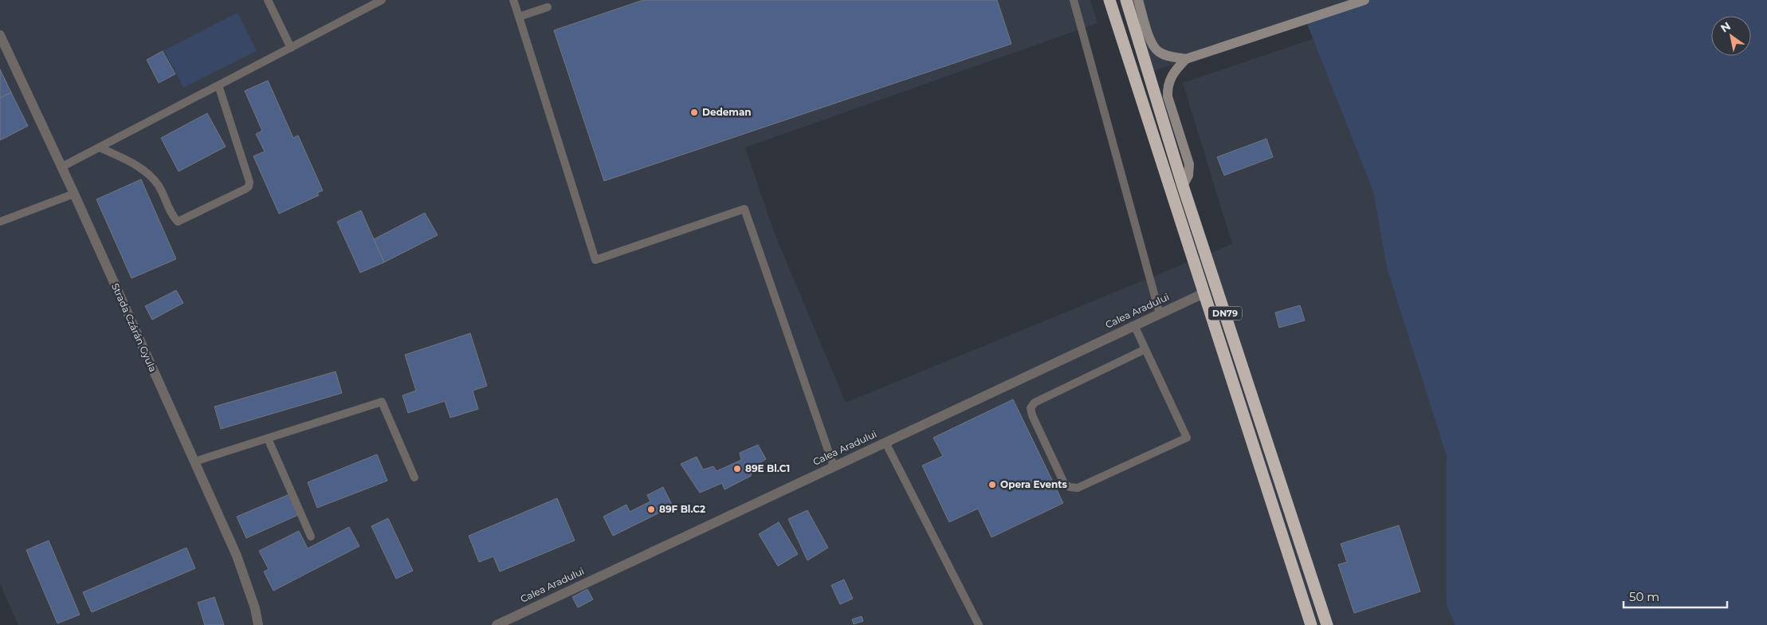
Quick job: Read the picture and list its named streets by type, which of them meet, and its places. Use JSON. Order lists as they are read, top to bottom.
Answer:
{
  "streets": {
    "highway": ["DN79"],
    "street": ["Calea Aradului", "Strada Czárán Gyula"]
  },
  "crossings": [
    ["Calea Aradului", "DN79"]
  ],
  "places": [
    "Dedeman",
    "89E Bl.C1",
    "Opera Events",
    "89F Bl.C2"
  ],
  "scale_bar": "50 m",
  "north": "top left"
}
